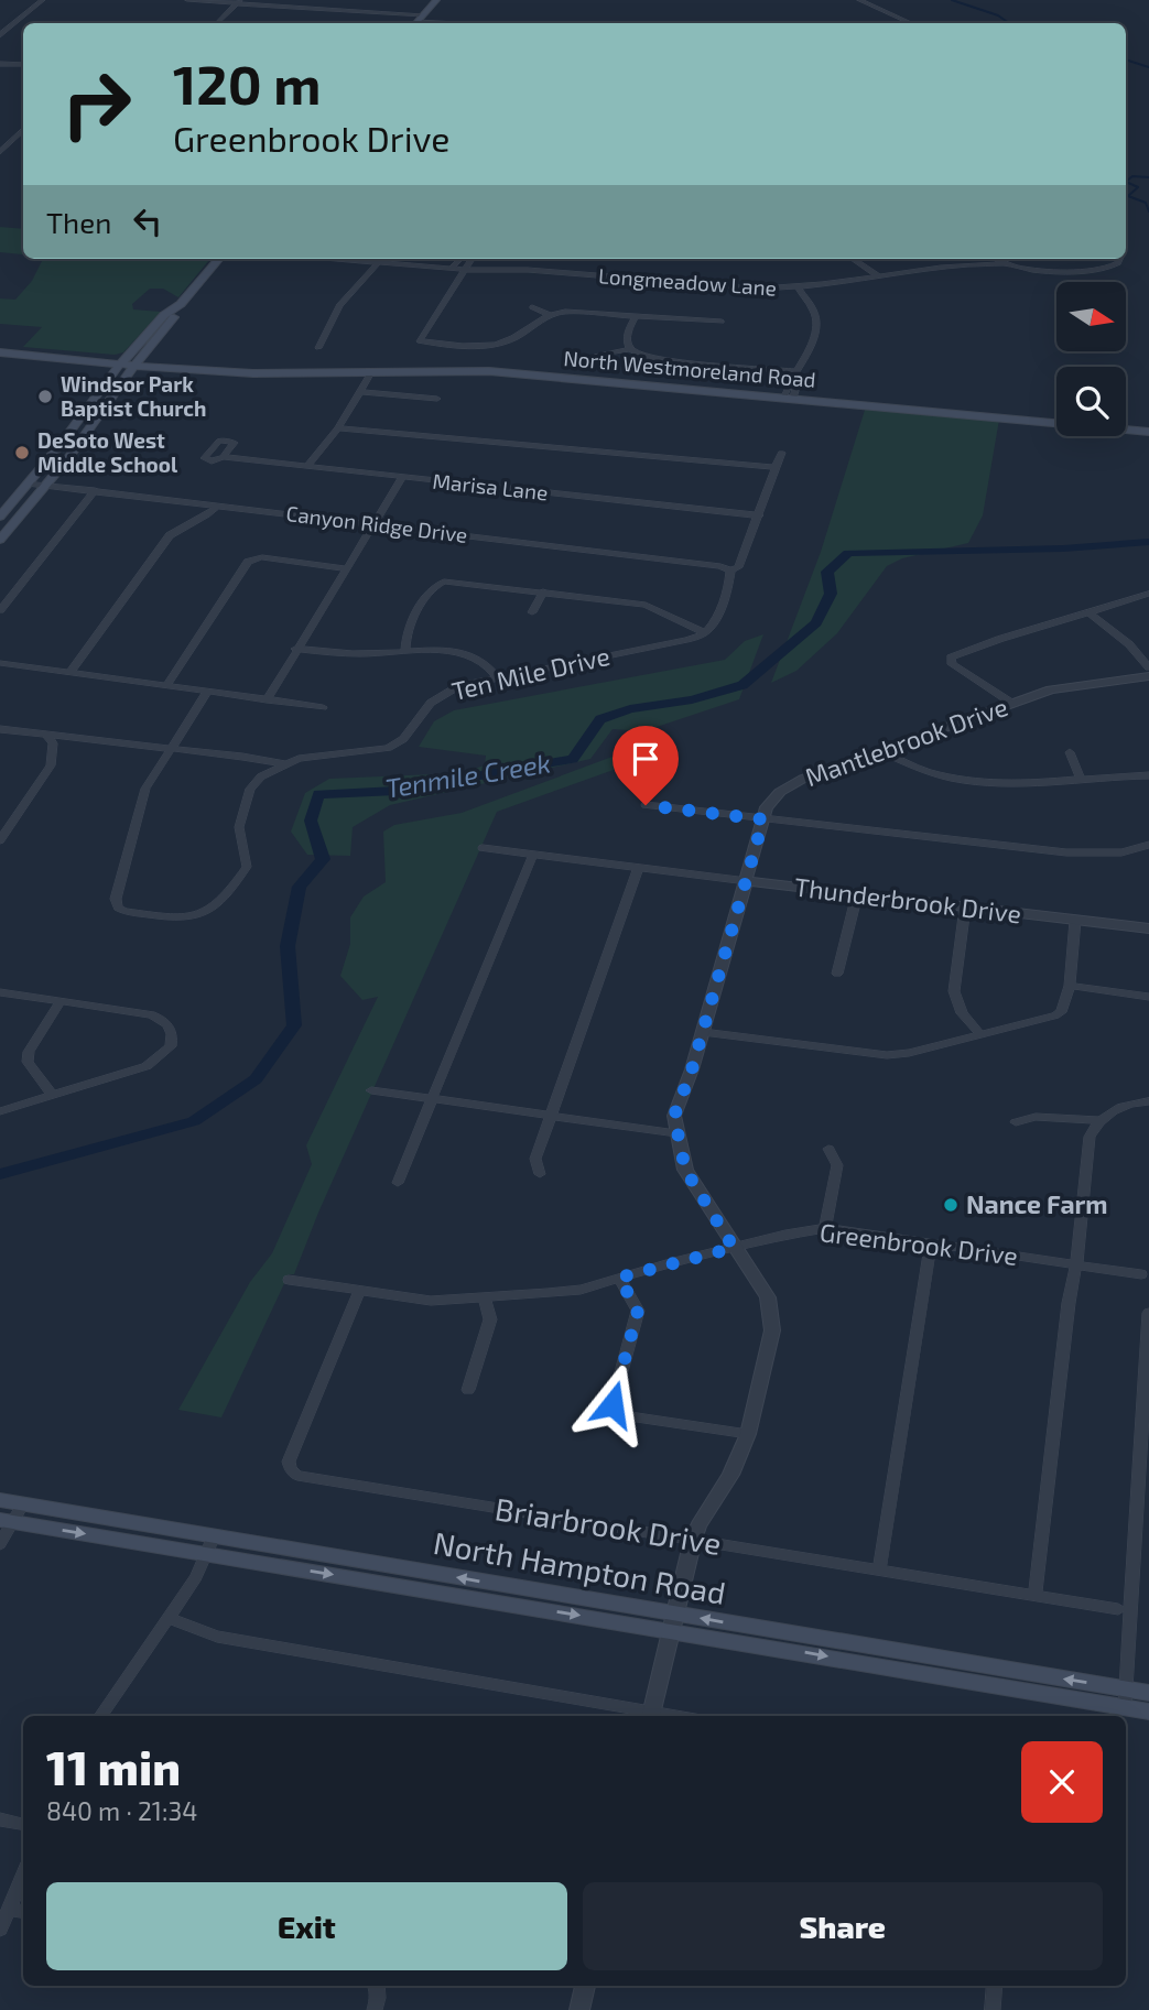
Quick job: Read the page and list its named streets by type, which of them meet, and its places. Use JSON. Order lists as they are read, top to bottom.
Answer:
{
  "streets": {
    "main road": ["North Westmoreland Road", "North Hampton Road"],
    "street": [
      "Longmeadow Lane",
      "Marisa Lane",
      "Canyon Ridge Drive",
      "Ten Mile Drive",
      "Mantlebrook Drive",
      "Thunderbrook Drive",
      "Greenbrook Drive",
      "Briarbrook Drive"
    ]
  },
  "crossings": [
    ["Mantlebrook Drive", "Thunderbrook Drive"],
    ["Mantlebrook Drive", "Greenbrook Drive"],
    ["Mantlebrook Drive", "Briarbrook Drive"],
    ["Mantlebrook Drive", "North Hampton Road"],
    ["Greenbrook Drive", "Briarbrook Drive"]
  ],
  "water": ["Tenmile Creek"],
  "places": ["Windsor Park Baptist Church", "DeSoto West Middle School", "Nance Farm"],
  "north": "right",
  "page": {
    "turn": ["120 m", "Greenbrook Drive"],
    "then": "Then",
    "heading": ["11 min", "840 m · 21:34"],
    "buttons": ["Exit", "Share"]
  }
}
